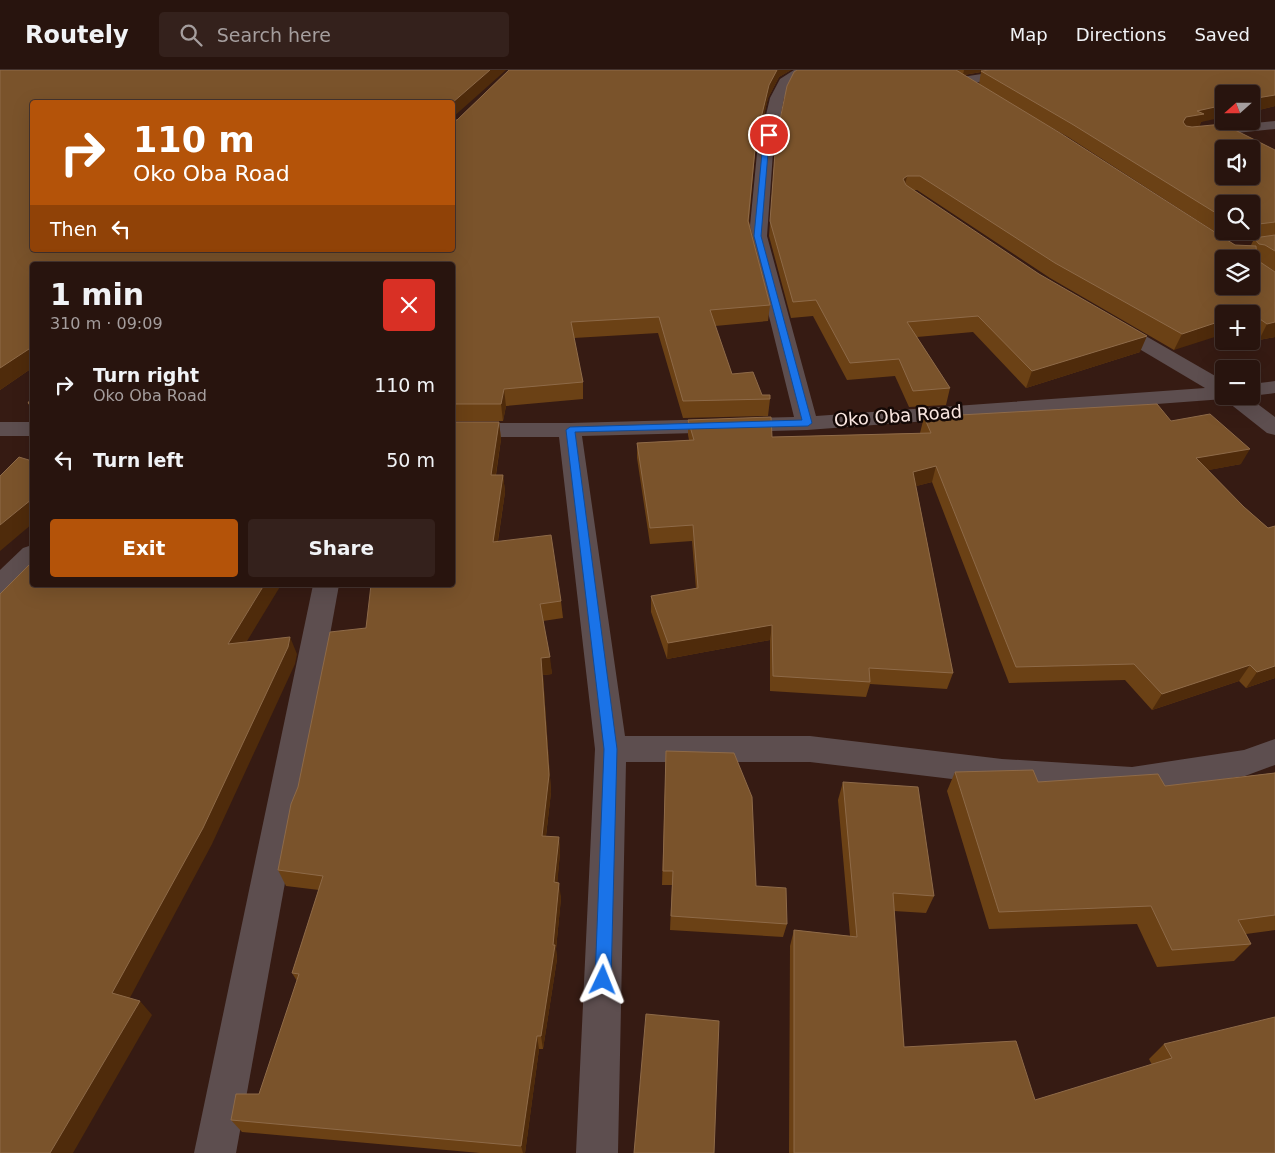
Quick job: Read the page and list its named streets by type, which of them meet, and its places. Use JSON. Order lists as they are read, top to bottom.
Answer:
{
  "streets": {
    "street": ["Oko Oba Road"]
  },
  "north": "left",
  "page": {
    "header": "Routely",
    "search": "Search here",
    "nav": ["Map", "Directions", "Saved"],
    "map_buttons": ["+", "−"],
    "turn": ["110 m", "Oko Oba Road"],
    "then": "Then",
    "heading": ["1 min", "310 m · 09:09"],
    "list": [
      {
        "name": "Turn right",
        "note": "Oko Oba Road",
        "value": "110 m"
      },
      {
        "name": "Turn left",
        "value": "50 m"
      }
    ],
    "buttons": ["Exit", "Share"]
  }
}
